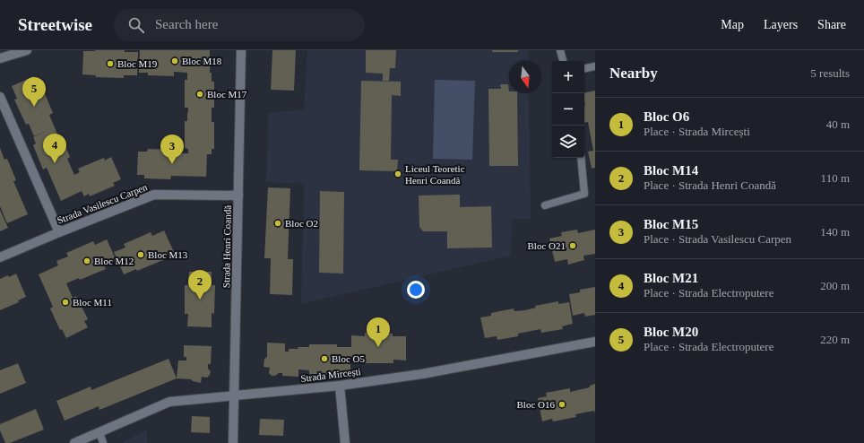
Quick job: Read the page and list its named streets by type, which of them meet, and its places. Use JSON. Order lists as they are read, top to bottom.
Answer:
{
  "streets": {
    "street": ["Strada Vasilescu Carpen", "Strada Henri Coandă", "Strada Mircești"]
  },
  "crossings": [
    ["Strada Vasilescu Carpen", "Strada Henri Coandă"],
    ["Strada Henri Coandă", "Strada Mircești"]
  ],
  "places": [
    "Bloc M18",
    "Bloc M19",
    "Bloc M17",
    "Liceul Teoretic Henri Coandă",
    "Bloc O2",
    "Bloc O21",
    "Bloc M13",
    "Bloc M12",
    "Bloc M11",
    "Bloc O5",
    "Bloc O16"
  ],
  "north": "bottom",
  "page": {
    "header": "Streetwise",
    "search": "Search here",
    "nav": ["Map", "Layers", "Share"],
    "heading": ["Nearby", "5 results"],
    "map_buttons": ["+", "−"],
    "pins": [
      "5",
      "4",
      "3",
      "2",
      "1"
    ],
    "list": [
      {
        "mark": "1",
        "name": "Bloc O6",
        "note": "Place · Strada Mircești",
        "value": "40 m"
      },
      {
        "mark": "2",
        "name": "Bloc M14",
        "note": "Place · Strada Henri Coandă",
        "value": "110 m"
      },
      {
        "mark": "3",
        "name": "Bloc M15",
        "note": "Place · Strada Vasilescu Carpen",
        "value": "140 m"
      },
      {
        "mark": "4",
        "name": "Bloc M21",
        "note": "Place · Strada Electroputere",
        "value": "200 m"
      },
      {
        "mark": "5",
        "name": "Bloc M20",
        "note": "Place · Strada Electroputere",
        "value": "220 m"
      }
    ]
  }
}
